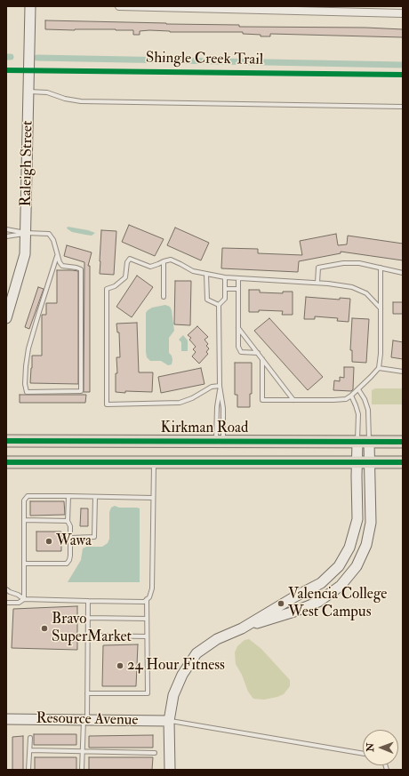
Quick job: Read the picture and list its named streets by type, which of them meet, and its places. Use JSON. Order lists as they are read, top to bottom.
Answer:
{
  "streets": {
    "main road": ["Kirkman Road"],
    "street": ["Raleigh Street", "Resource Avenue"],
    "cycle path": ["Shingle Creek Trail"]
  },
  "places": [
    "Wawa",
    "Valencia College West Campus",
    "Bravo SuperMarket",
    "24 Hour Fitness"
  ],
  "north": "left"
}
